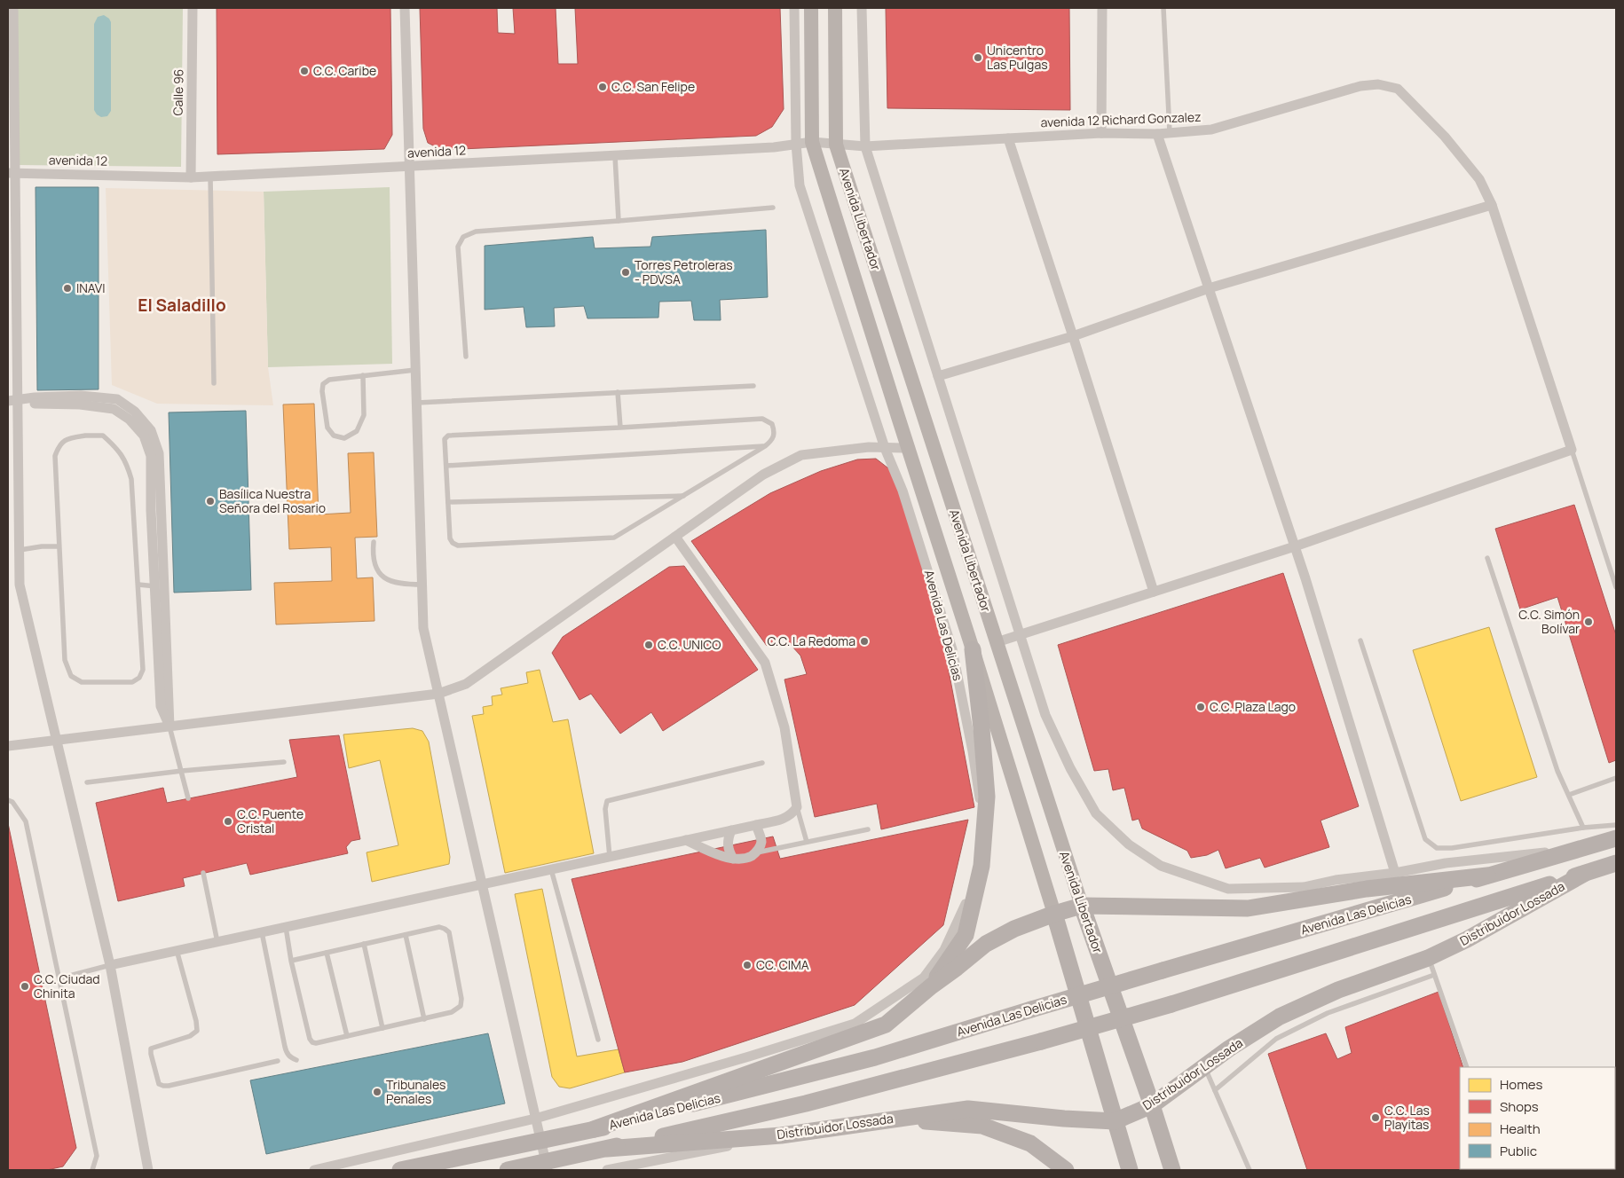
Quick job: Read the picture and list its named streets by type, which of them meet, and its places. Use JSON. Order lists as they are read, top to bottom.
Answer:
{
  "streets": {
    "main road": ["Avenida Libertador", "Avenida Las Delicias", "Distribuidor Lossada"],
    "street": ["Calle 96", "avenida 12 Richard Gonzalez", "avenida 12"]
  },
  "crossings": [
    ["Calle 96", "avenida 12"],
    ["avenida 12 Richard Gonzalez", "avenida 12"],
    ["avenida 12", "Avenida Libertador"],
    ["avenida 12", "Avenida Las Delicias"],
    ["Avenida Libertador", "Distribuidor Lossada"],
    ["Avenida Las Delicias", "Distribuidor Lossada"]
  ],
  "districts": ["El Saladillo"],
  "places": [
    "Unicentro Las Pulgas",
    "C.C. Caribe",
    "C.C. San Felipe",
    "Torres Petroleras - PDVSA",
    "INAVI",
    "Basílica Nuestra Señora del Rosario",
    "C.C. Simón Bolívar",
    "C.C. La Redoma",
    "C.C. UNICO",
    "C.C. Plaza Lago",
    "C.C. Puente Cristal",
    "CC. CIMA",
    "C.C. Ciudad Chinita",
    "Tribunales Penales",
    "C.C. Las Playitas"
  ],
  "legend": [
    "Homes",
    "Shops",
    "Health",
    "Public"
  ]
}
